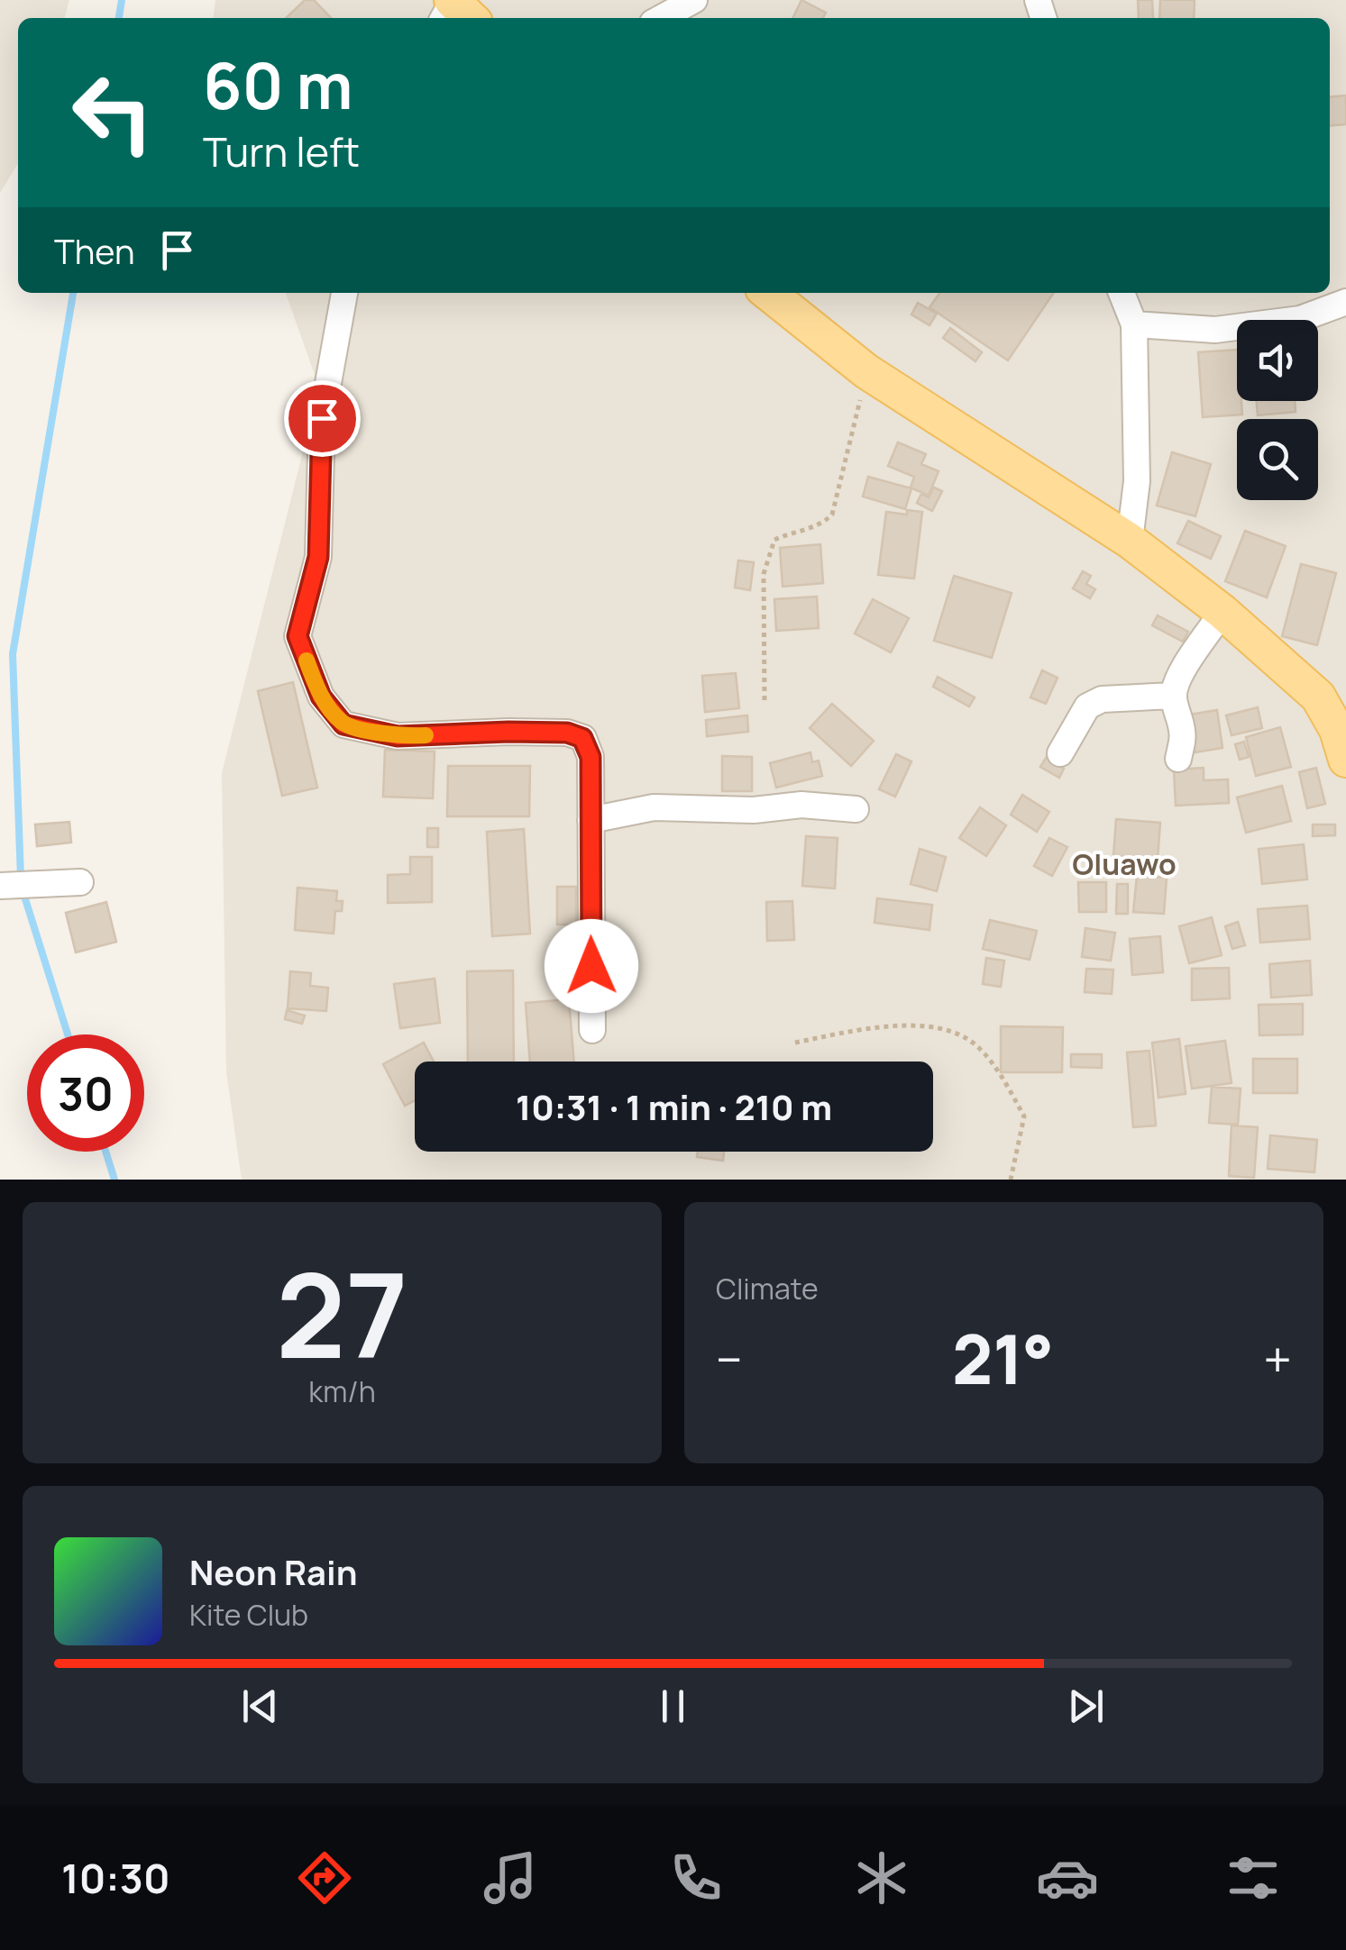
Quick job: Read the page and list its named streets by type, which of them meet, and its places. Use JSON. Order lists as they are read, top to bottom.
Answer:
{
  "districts": ["Oluawo"],
  "page": {
    "turn": ["60 m", "Turn left"],
    "then": "Then",
    "limit": "30",
    "trip": "10:31 · 1 min · 210 m",
    "tile": [
      ["27", "km/h"],
      "Climate"
    ],
    "heat": ["−", "21°", "+"],
    "song": ["Neon Rain", "Kite Club"],
    "tabs": "10:30"
  }
}
